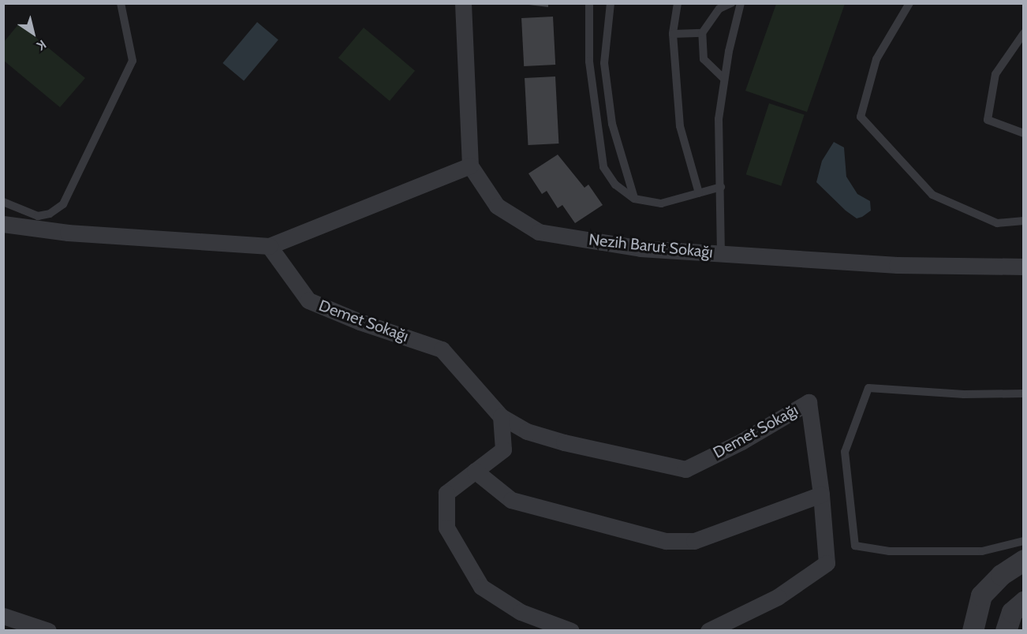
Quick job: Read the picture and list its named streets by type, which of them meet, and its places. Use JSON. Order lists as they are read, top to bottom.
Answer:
{
  "streets": {
    "street": ["Nezih Barut Sokağı", "Demet Sokağı"]
  },
  "north": "bottom right"
}
